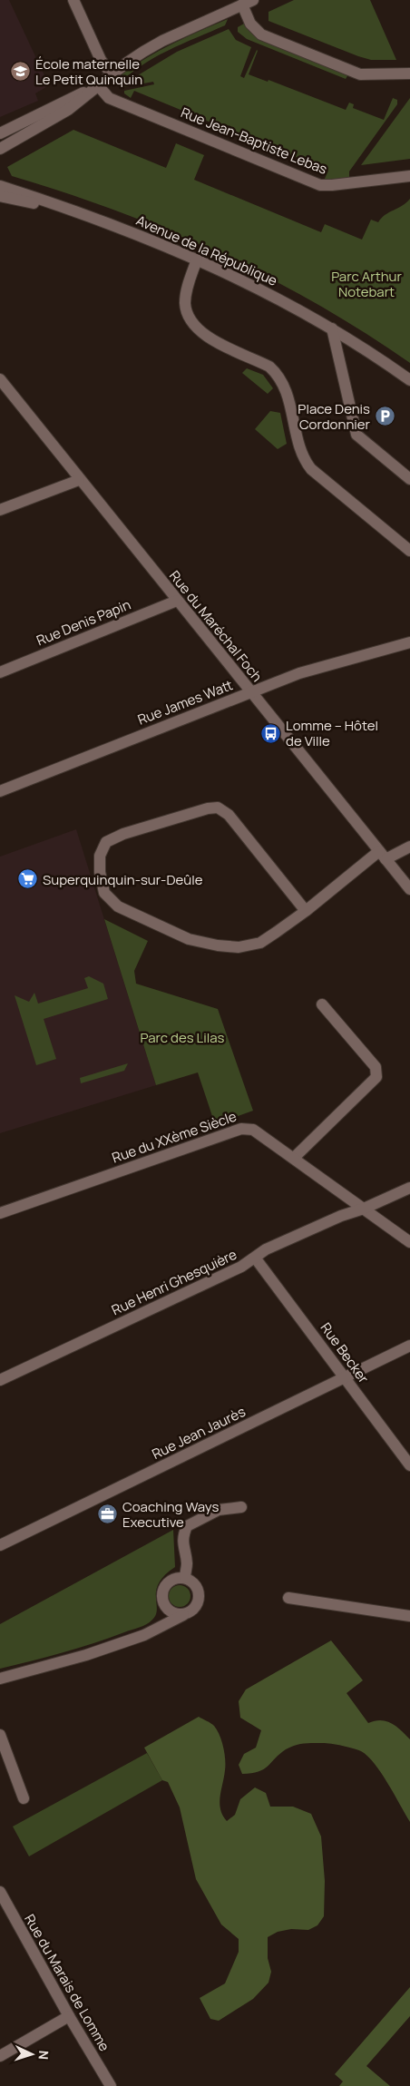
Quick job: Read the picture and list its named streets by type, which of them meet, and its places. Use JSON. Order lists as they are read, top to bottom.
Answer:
{
  "streets": {
    "street": [
      "Rue Jean-Baptiste Lebas",
      "Avenue de la République",
      "Rue Denis Papin",
      "Rue du Maréchal Foch",
      "Rue James Watt",
      "Rue du XXème Siècle",
      "Rue Henri Ghesquière",
      "Rue Becker",
      "Rue Jean Jaurès",
      "Rue du Marais de Lomme"
    ]
  },
  "crossings": [
    ["Rue Denis Papin", "Rue du Maréchal Foch"],
    ["Rue du Maréchal Foch", "Rue James Watt"],
    ["Rue du XXème Siècle", "Rue Henri Ghesquière"],
    ["Rue Henri Ghesquière", "Rue Becker"],
    ["Rue Becker", "Rue Jean Jaurès"]
  ],
  "parks": ["Parc Arthur Notebart", "Parc des Lilas"],
  "places": {
    "school or university": ["École maternelle Le Petit Quinquin"],
    "parking": ["Place Denis Cordonnier"],
    "bus stop": ["Lomme – Hôtel de Ville"],
    "supermarket": ["Superquinquin-sur-Deûle"],
    "office": ["Coaching Ways Executive"]
  },
  "north": "right"
}
